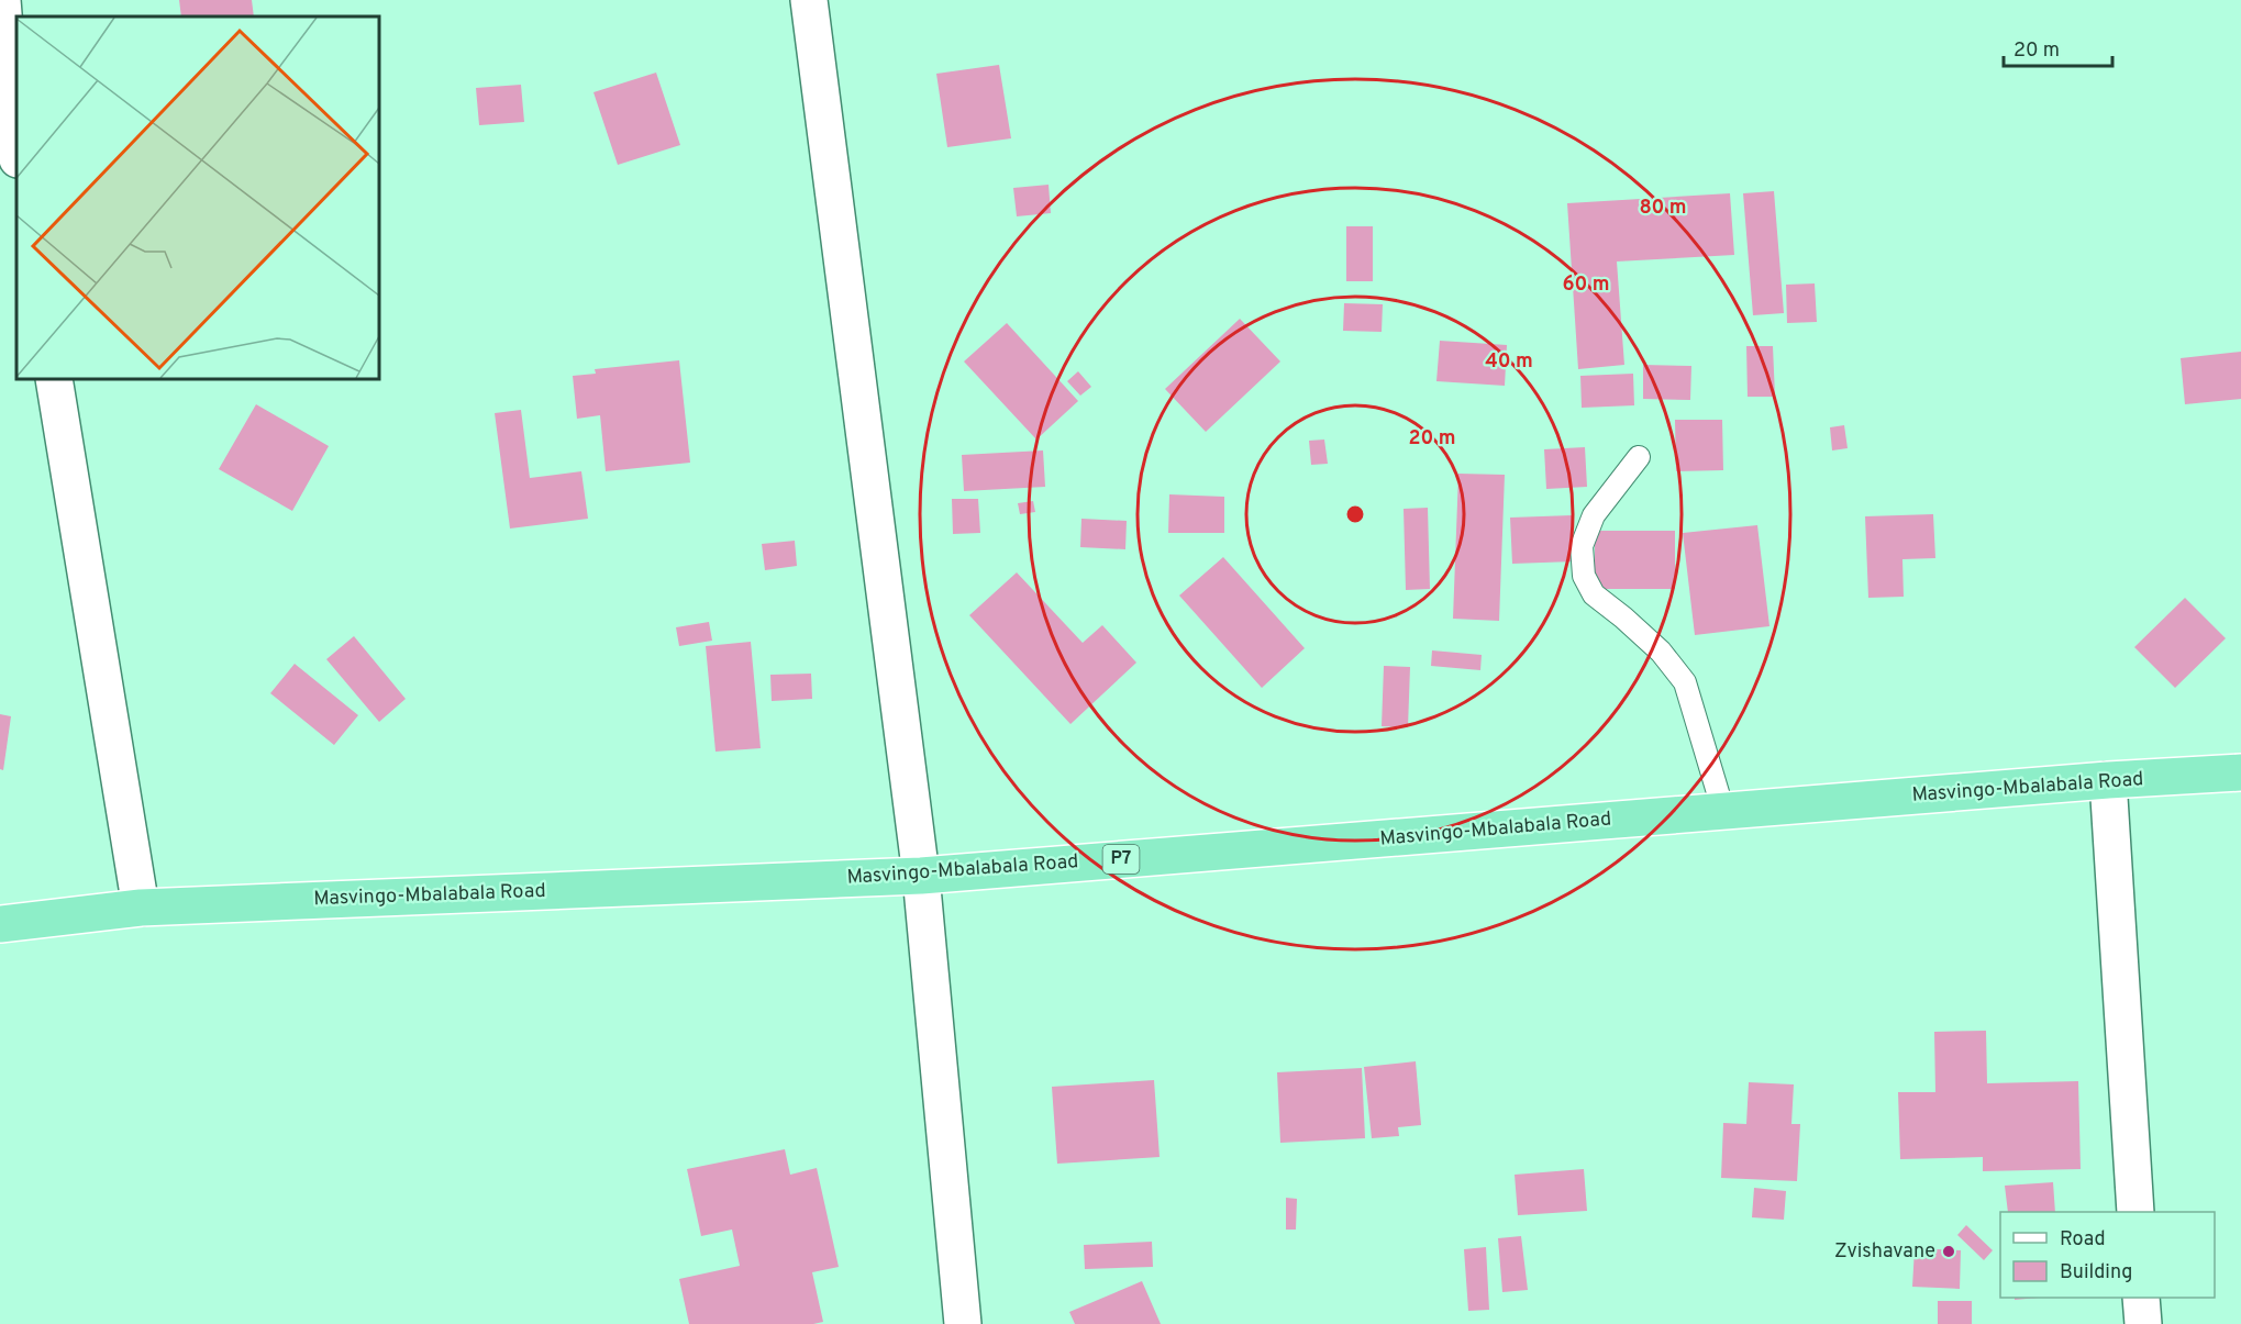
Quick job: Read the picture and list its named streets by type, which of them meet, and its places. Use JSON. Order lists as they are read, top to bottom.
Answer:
{
  "streets": {
    "highway": ["Masvingo-Mbalabala Road", "P7"]
  },
  "places": ["Zvishavane"],
  "legend": ["Road", "Building"],
  "scale_bar": "20 m",
  "rings": [
    "80 m",
    "60 m",
    "40 m",
    "20 m"
  ]
}
